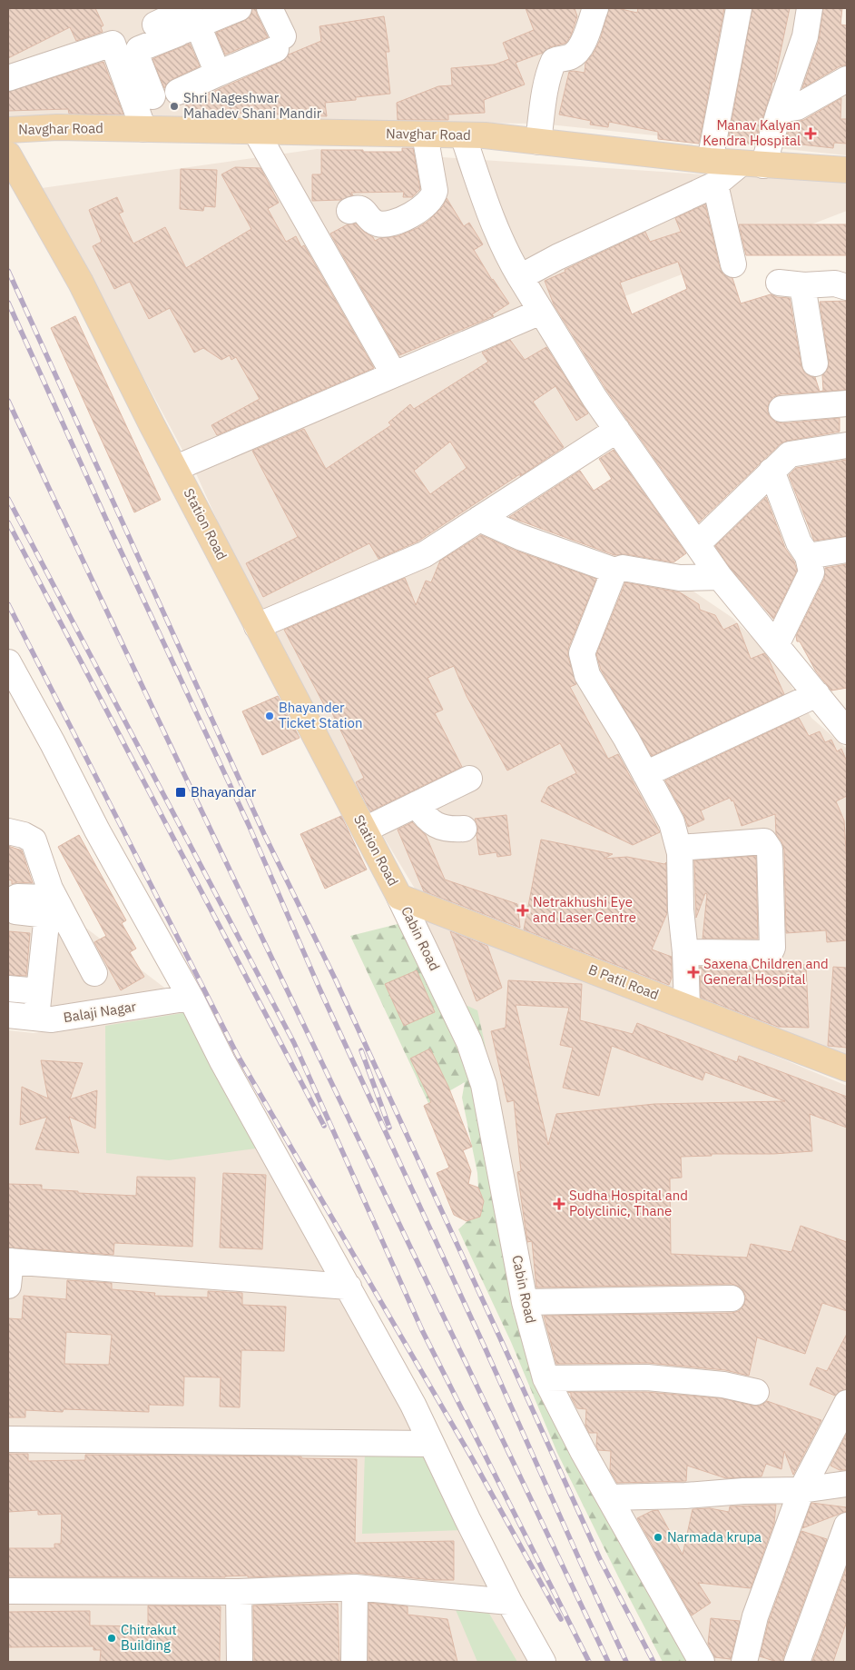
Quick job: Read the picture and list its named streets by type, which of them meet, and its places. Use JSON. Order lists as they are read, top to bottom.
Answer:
{
  "streets": {
    "main road": ["Navghar Road", "Station Road", "B Patil Road"],
    "street": ["Cabin Road", "Balaji Nagar"]
  },
  "crossings": [
    ["Station Road", "Cabin Road"],
    ["Station Road", "B Patil Road"],
    ["Cabin Road", "B Patil Road"]
  ],
  "places": {
    "other": [
      "Shri Nageshwar Mahadev Shani Mandir",
      "Bhayander Ticket Station",
      "Narmada krupa",
      "Chitrakut Building"
    ],
    "health": [
      "Manav Kalyan Kendra Hospital",
      "Netrakhushi Eye and Laser Centre",
      "Saxena Children and General Hospital",
      "Sudha Hospital and Polyclinic, Thane"
    ],
    "transit": ["Bhayandar"]
  }
}
